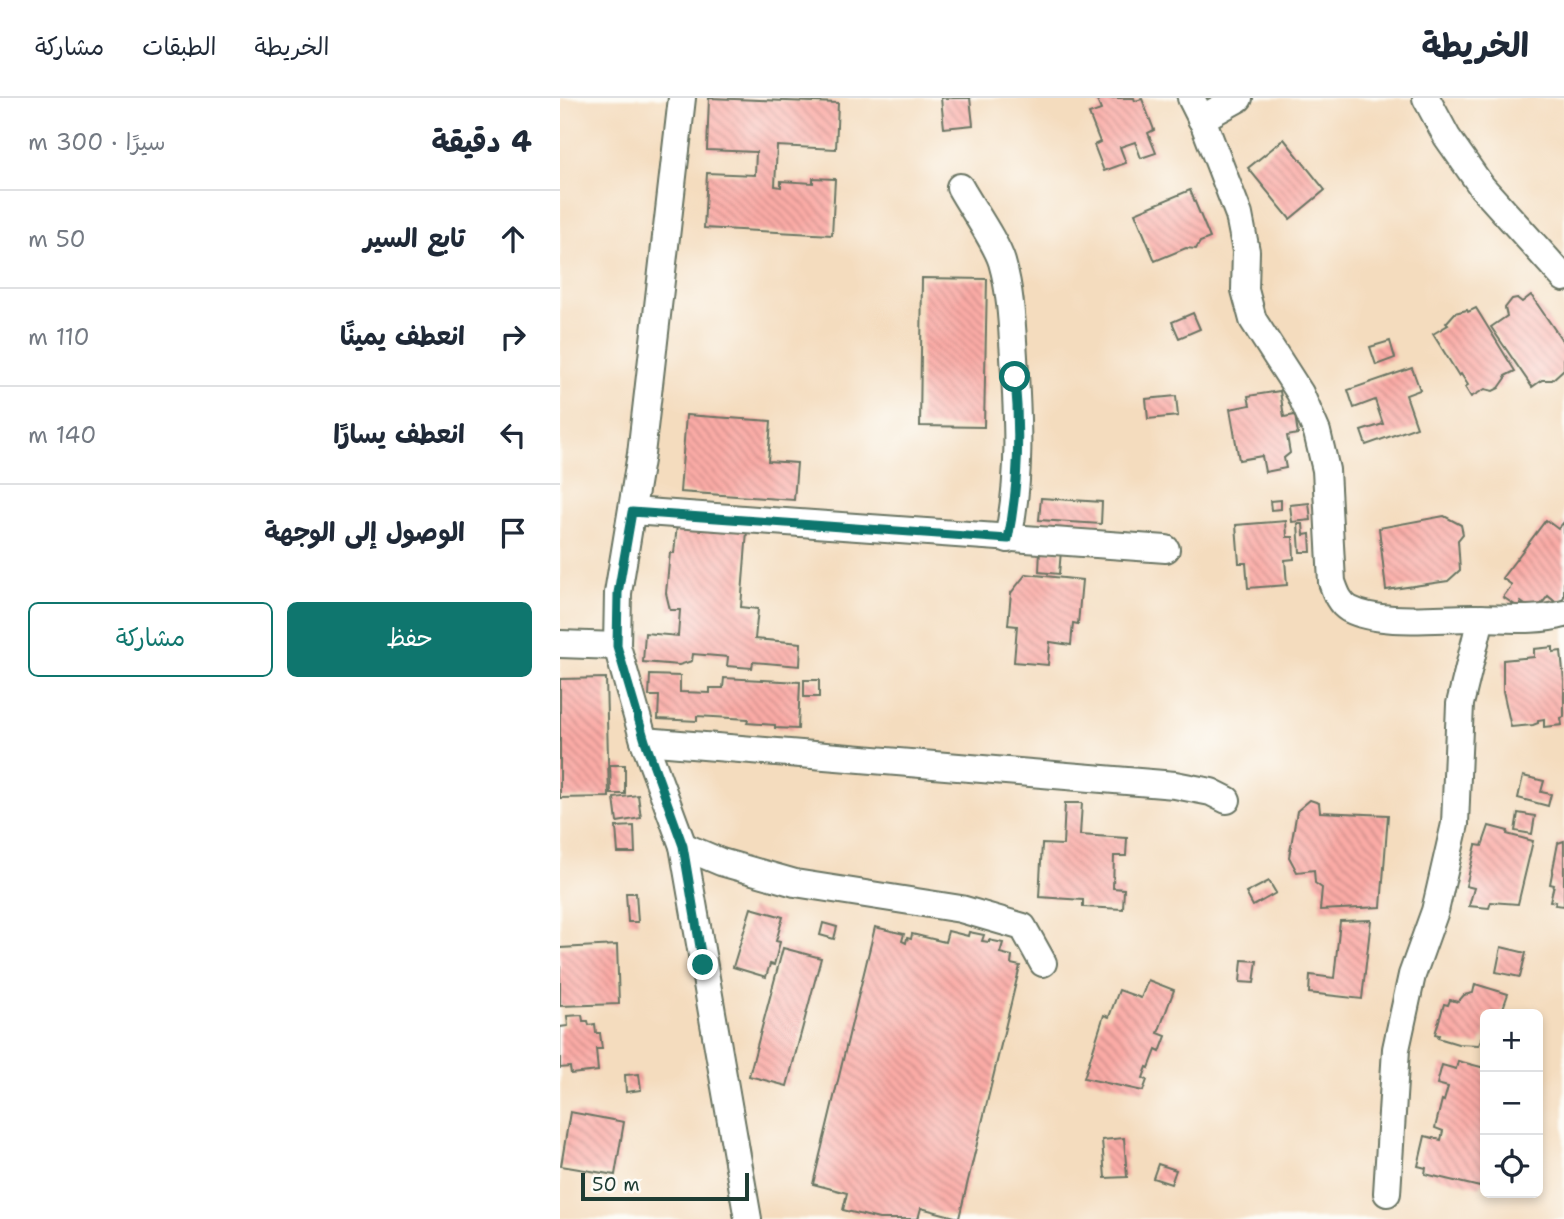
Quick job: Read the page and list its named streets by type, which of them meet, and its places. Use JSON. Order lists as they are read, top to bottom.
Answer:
{
  "scale_bar": "50 m",
  "page": {
    "header": "الخريطة",
    "nav": ["الخريطة", "الطبقات", "مشاركة"],
    "heading": ["4 دقيقة", "سيرًا · 300 m"],
    "list": [
      ["تابع السير", "50 m"],
      ["انعطف يمينًا", "110 m"],
      ["انعطف يسارًا", "140 m"],
      "الوصول إلى الوجهة"
    ],
    "buttons": ["حفظ", "مشاركة"],
    "map_buttons": ["+", "−"],
    "scale": "50 m"
  }
}
